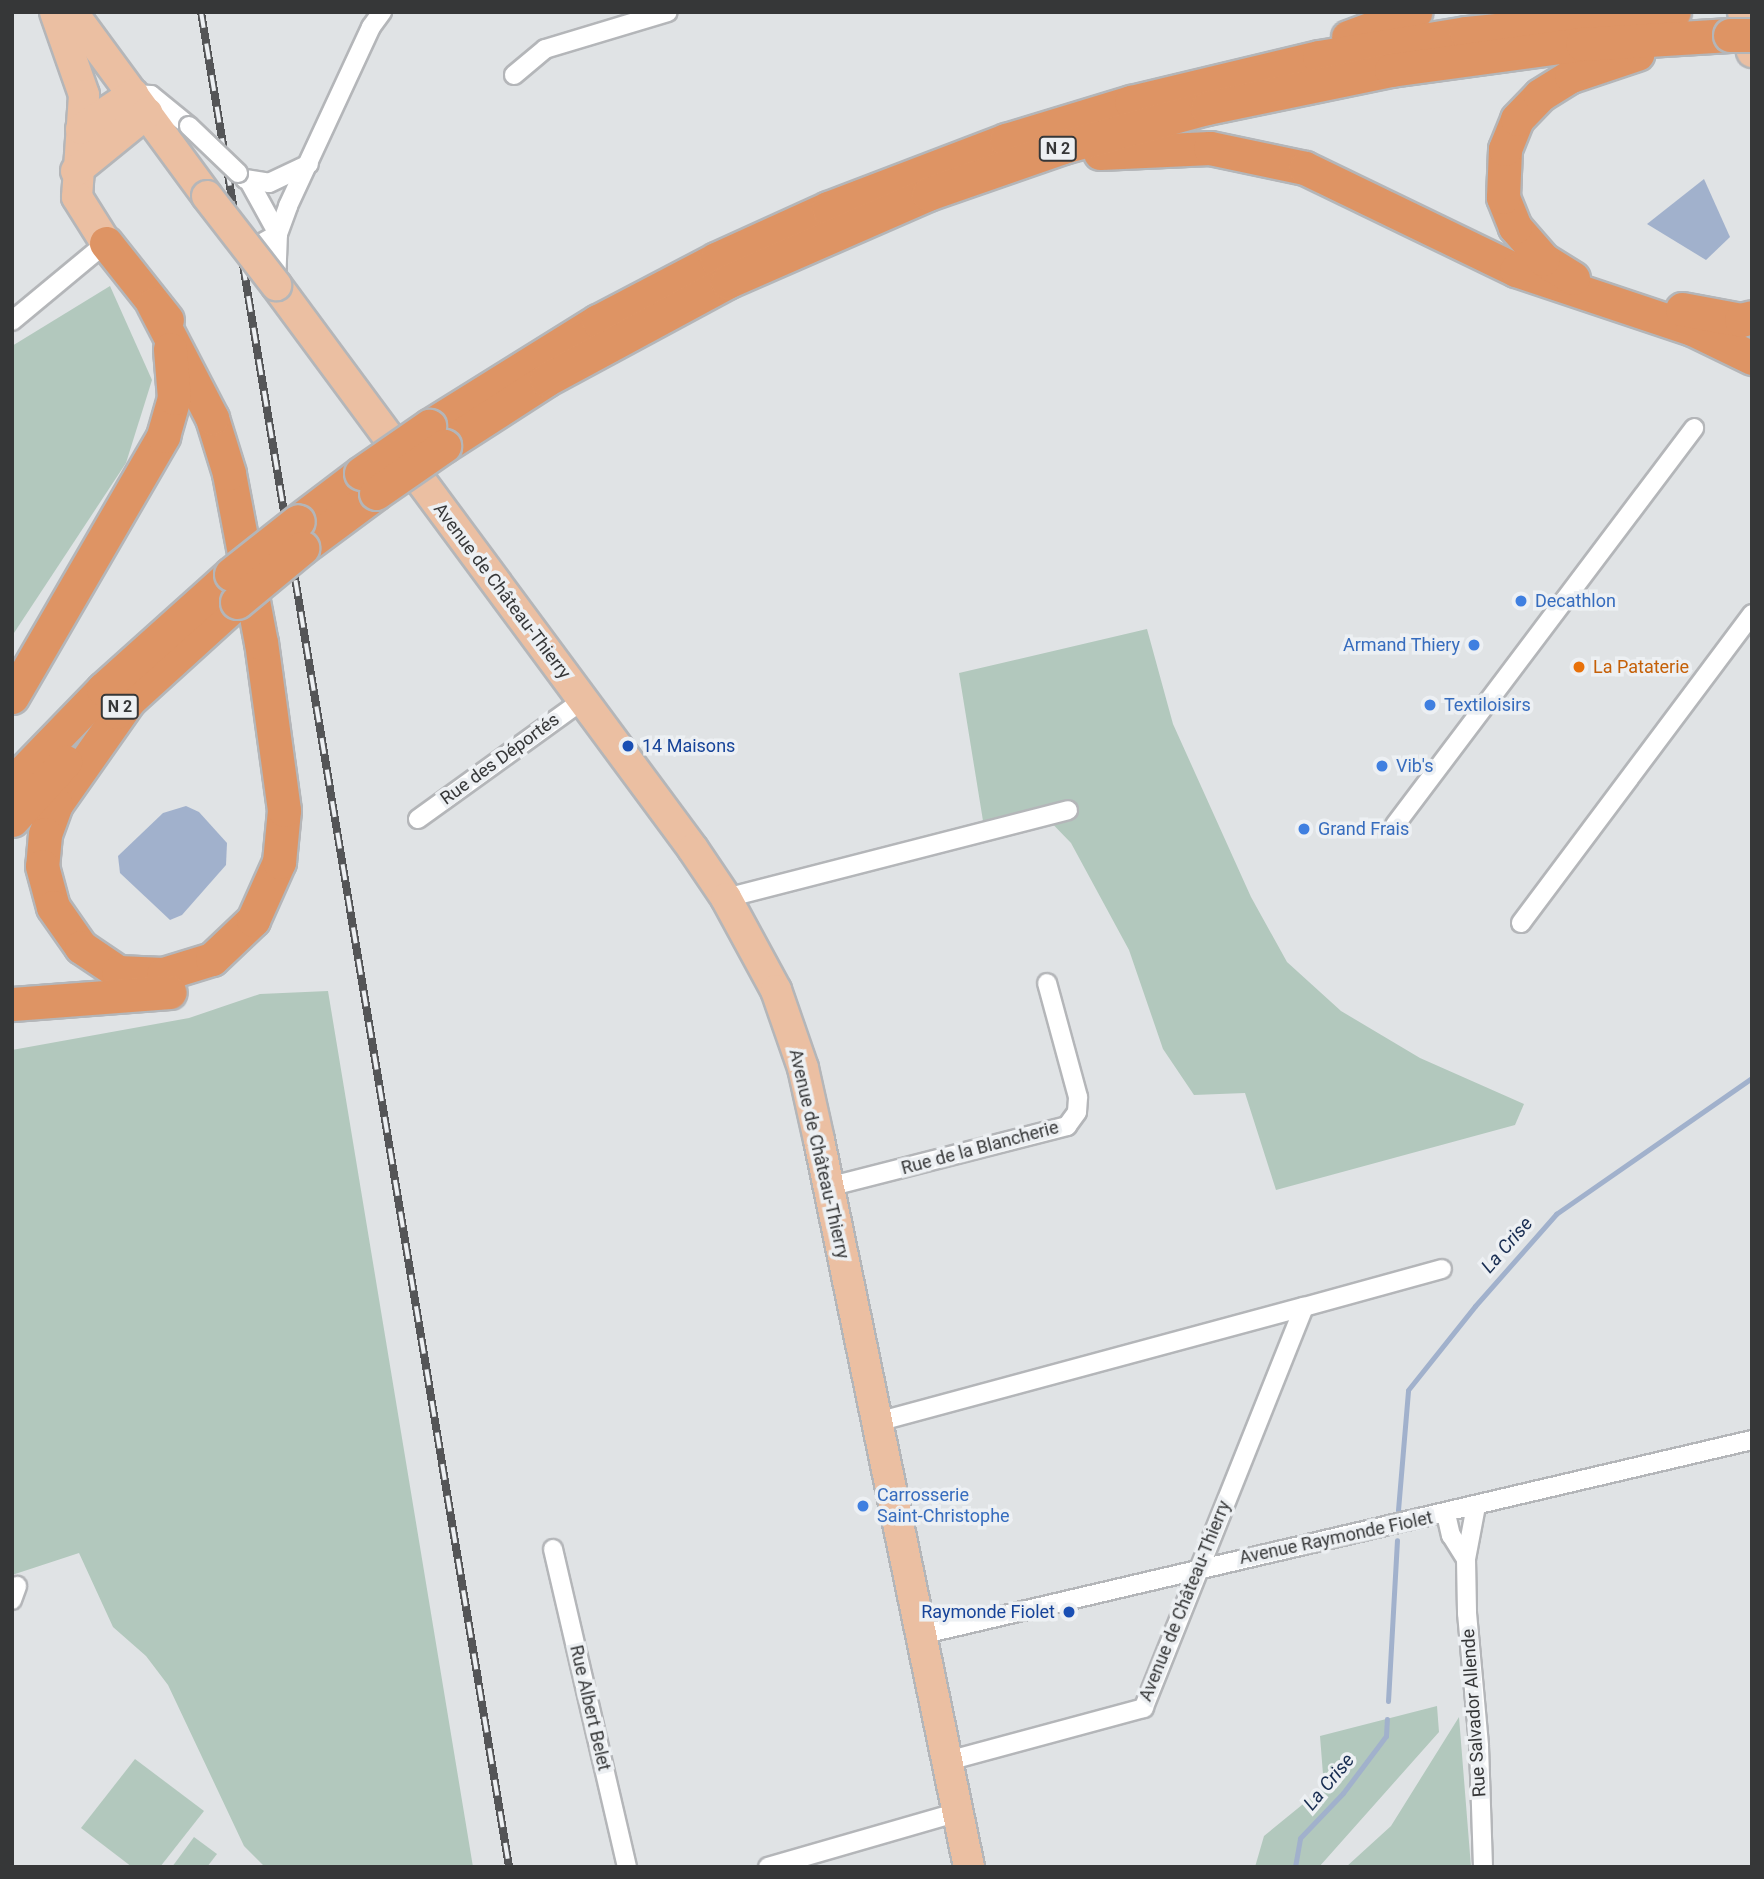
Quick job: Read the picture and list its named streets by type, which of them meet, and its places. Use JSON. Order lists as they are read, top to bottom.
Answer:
{
  "streets": {
    "highway": ["N 2"],
    "main road": ["Avenue de Château-Thierry"],
    "street": [
      "Rue des Déportés",
      "Rue de la Blancherie",
      "Avenue Raymonde Fiolet",
      "Rue Albert Belet",
      "Rue Salvador Allende"
    ]
  },
  "crossings": [
    ["Avenue de Château-Thierry", "Rue des Déportés"],
    ["Avenue de Château-Thierry", "Rue de la Blancherie"],
    ["Avenue de Château-Thierry", "Avenue Raymonde Fiolet"],
    ["Avenue Raymonde Fiolet", "Rue Salvador Allende"]
  ],
  "water": ["La Crise"],
  "places": [
    "Decathlon",
    "Armand Thiery",
    "La Pataterie",
    "Textiloisirs",
    "14 Maisons",
    "Vib's",
    "Grand Frais",
    "Carrosserie Saint-Christophe",
    "Raymonde Fiolet"
  ]
}
